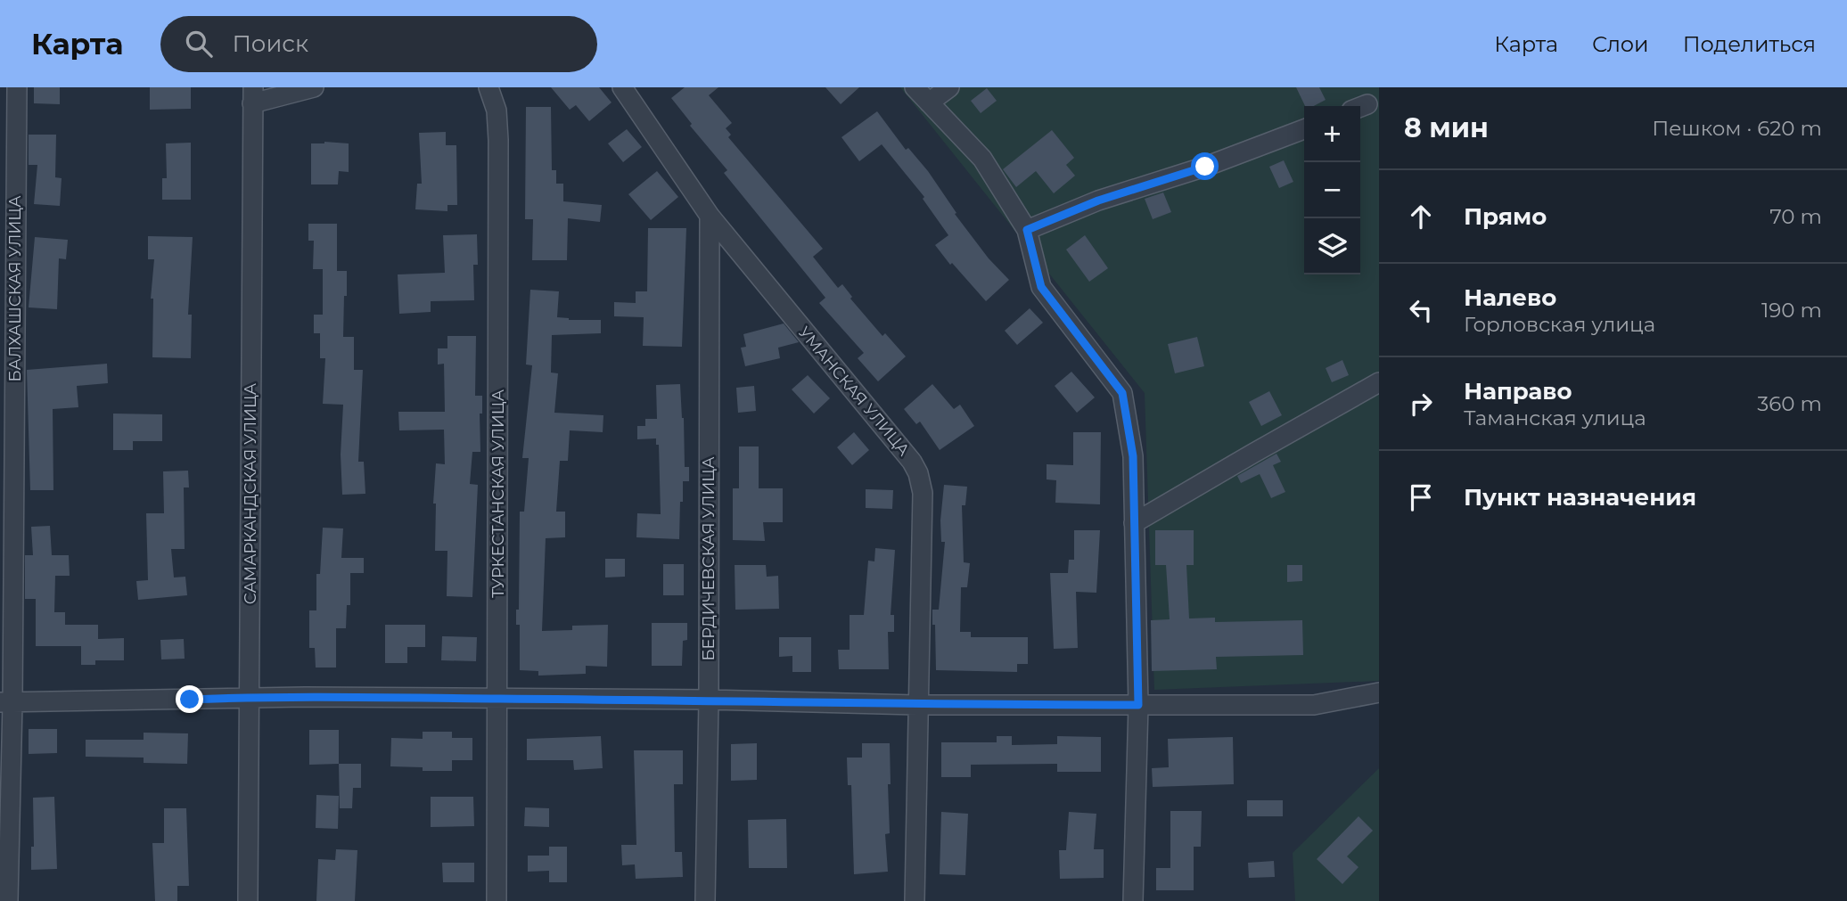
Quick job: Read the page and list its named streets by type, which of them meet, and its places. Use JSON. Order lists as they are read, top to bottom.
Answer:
{
  "streets": {
    "street": [
      "БАЛХАШСКАЯ УЛИЦА",
      "УМАНСКАЯ УЛИЦА",
      "САМАРКАНДСКАЯ УЛИЦА",
      "ТУРКЕСТАНСКАЯ УЛИЦА",
      "БЕРДИЧЕВСКАЯ УЛИЦА"
    ]
  },
  "crossings": [
    ["УМАНСКАЯ УЛИЦА", "БЕРДИЧЕВСКАЯ УЛИЦА"]
  ],
  "page": {
    "header": "Карта",
    "search": "Поиск",
    "nav": ["Карта", "Слои", "Поделиться"],
    "heading": ["8 мин", "Пешком · 620 m"],
    "map_buttons": ["+", "−"],
    "list": [
      ["Прямо", "70 m"],
      ["Налево", "Горловская улица", "190 m"],
      ["Направо", "Таманская улица", "360 m"],
      "Пункт назначения"
    ]
  }
}
